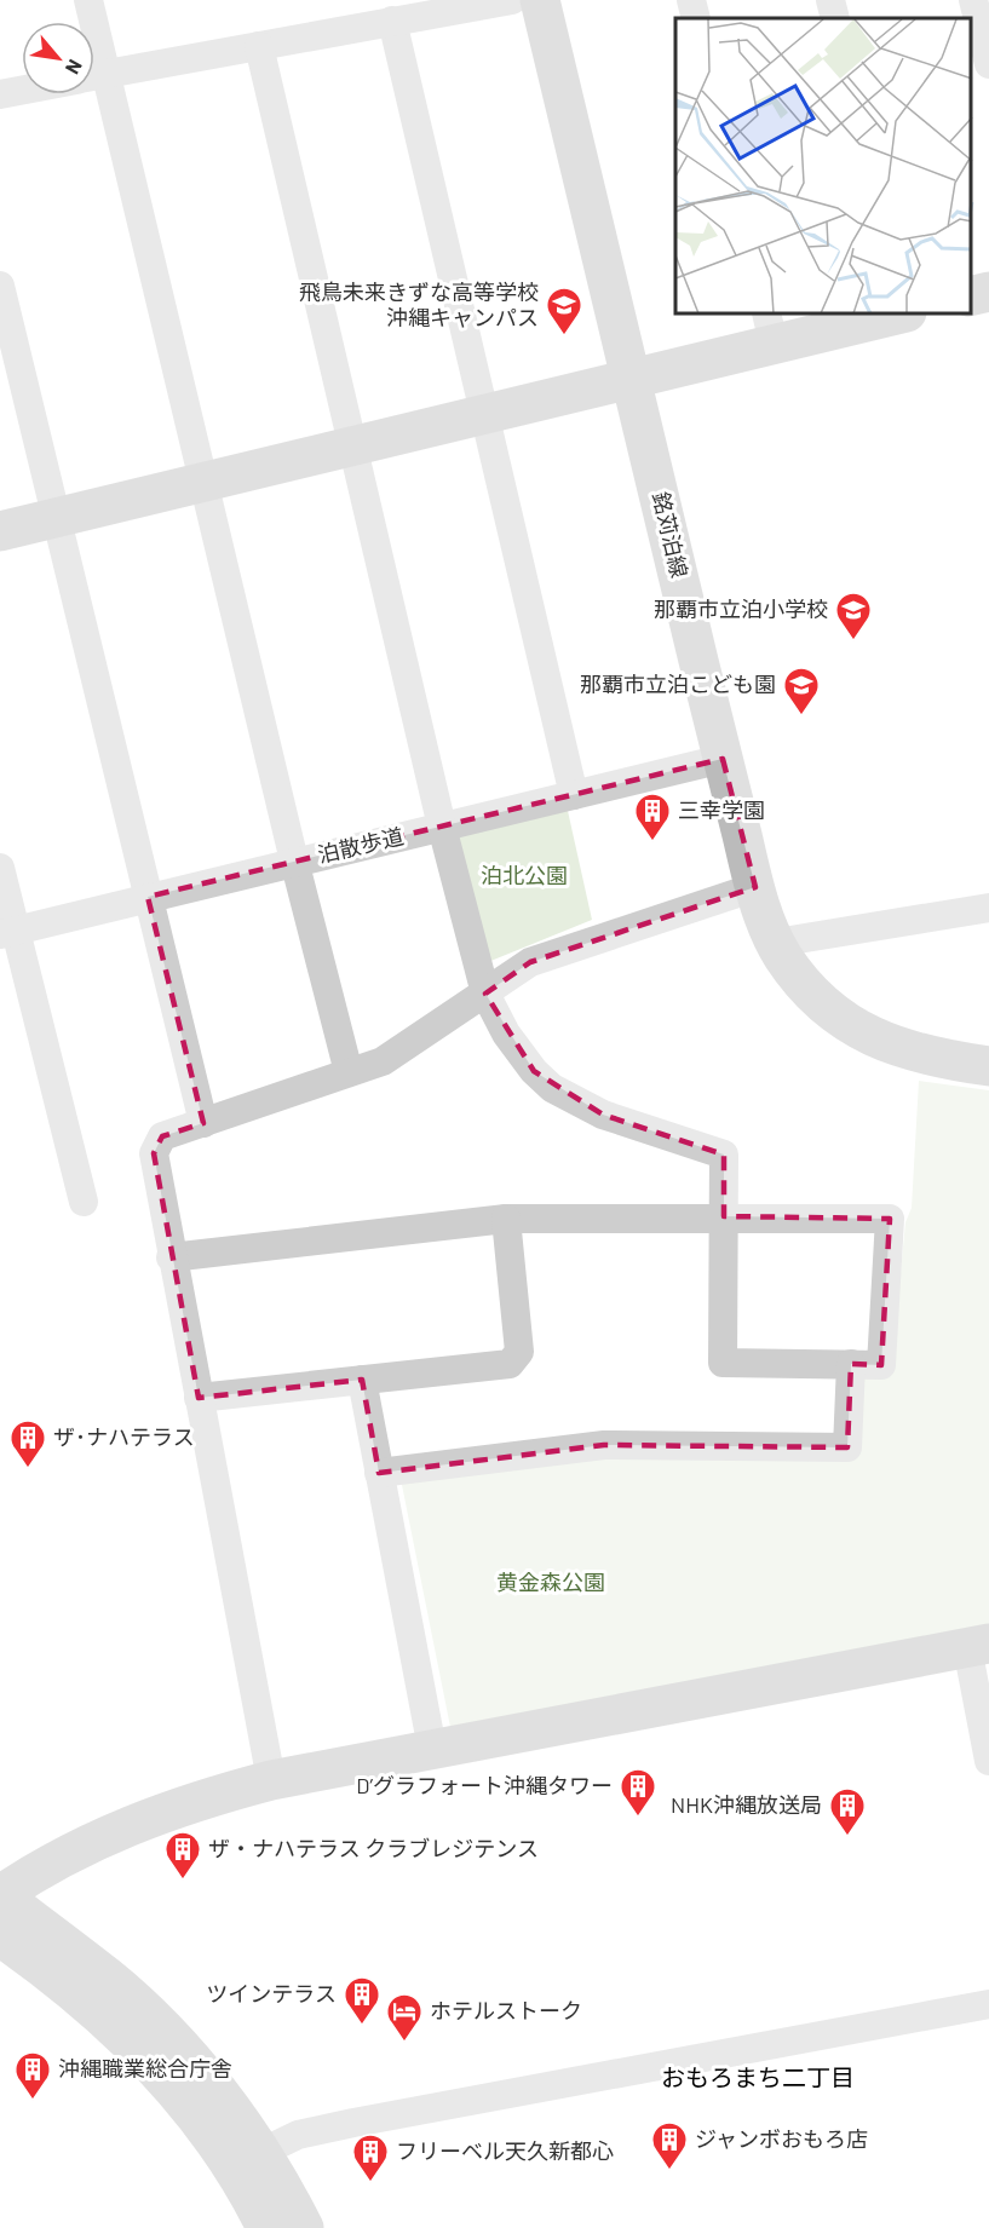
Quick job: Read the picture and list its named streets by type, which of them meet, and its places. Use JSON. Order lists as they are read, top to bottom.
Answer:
{
  "streets": {
    "street": ["銘苅泊線", "泊散歩道"]
  },
  "crossings": [
    ["銘苅泊線", "泊散歩道"]
  ],
  "districts": ["おもろまち二丁目"],
  "parks": ["泊北公園", "黄金森公園"],
  "places": {
    "school or university": ["飛鳥未来きずな高等学校 沖縄キャンパス", "那覇市立泊小学校", "那覇市立泊こども園"],
    "building": [
      "三幸学園",
      "ザ･ナハテラス",
      "D’グラフォート沖縄タワー",
      "NHK沖縄放送局",
      "ザ・ナハテラス クラブレジテンス",
      "ツインテラス",
      "沖縄職業総合庁舎",
      "ジャンボおもろ店",
      "フリーベル天久新都心"
    ],
    "hotel": ["ホテルストーク"]
  },
  "north": "bottom right"
}
